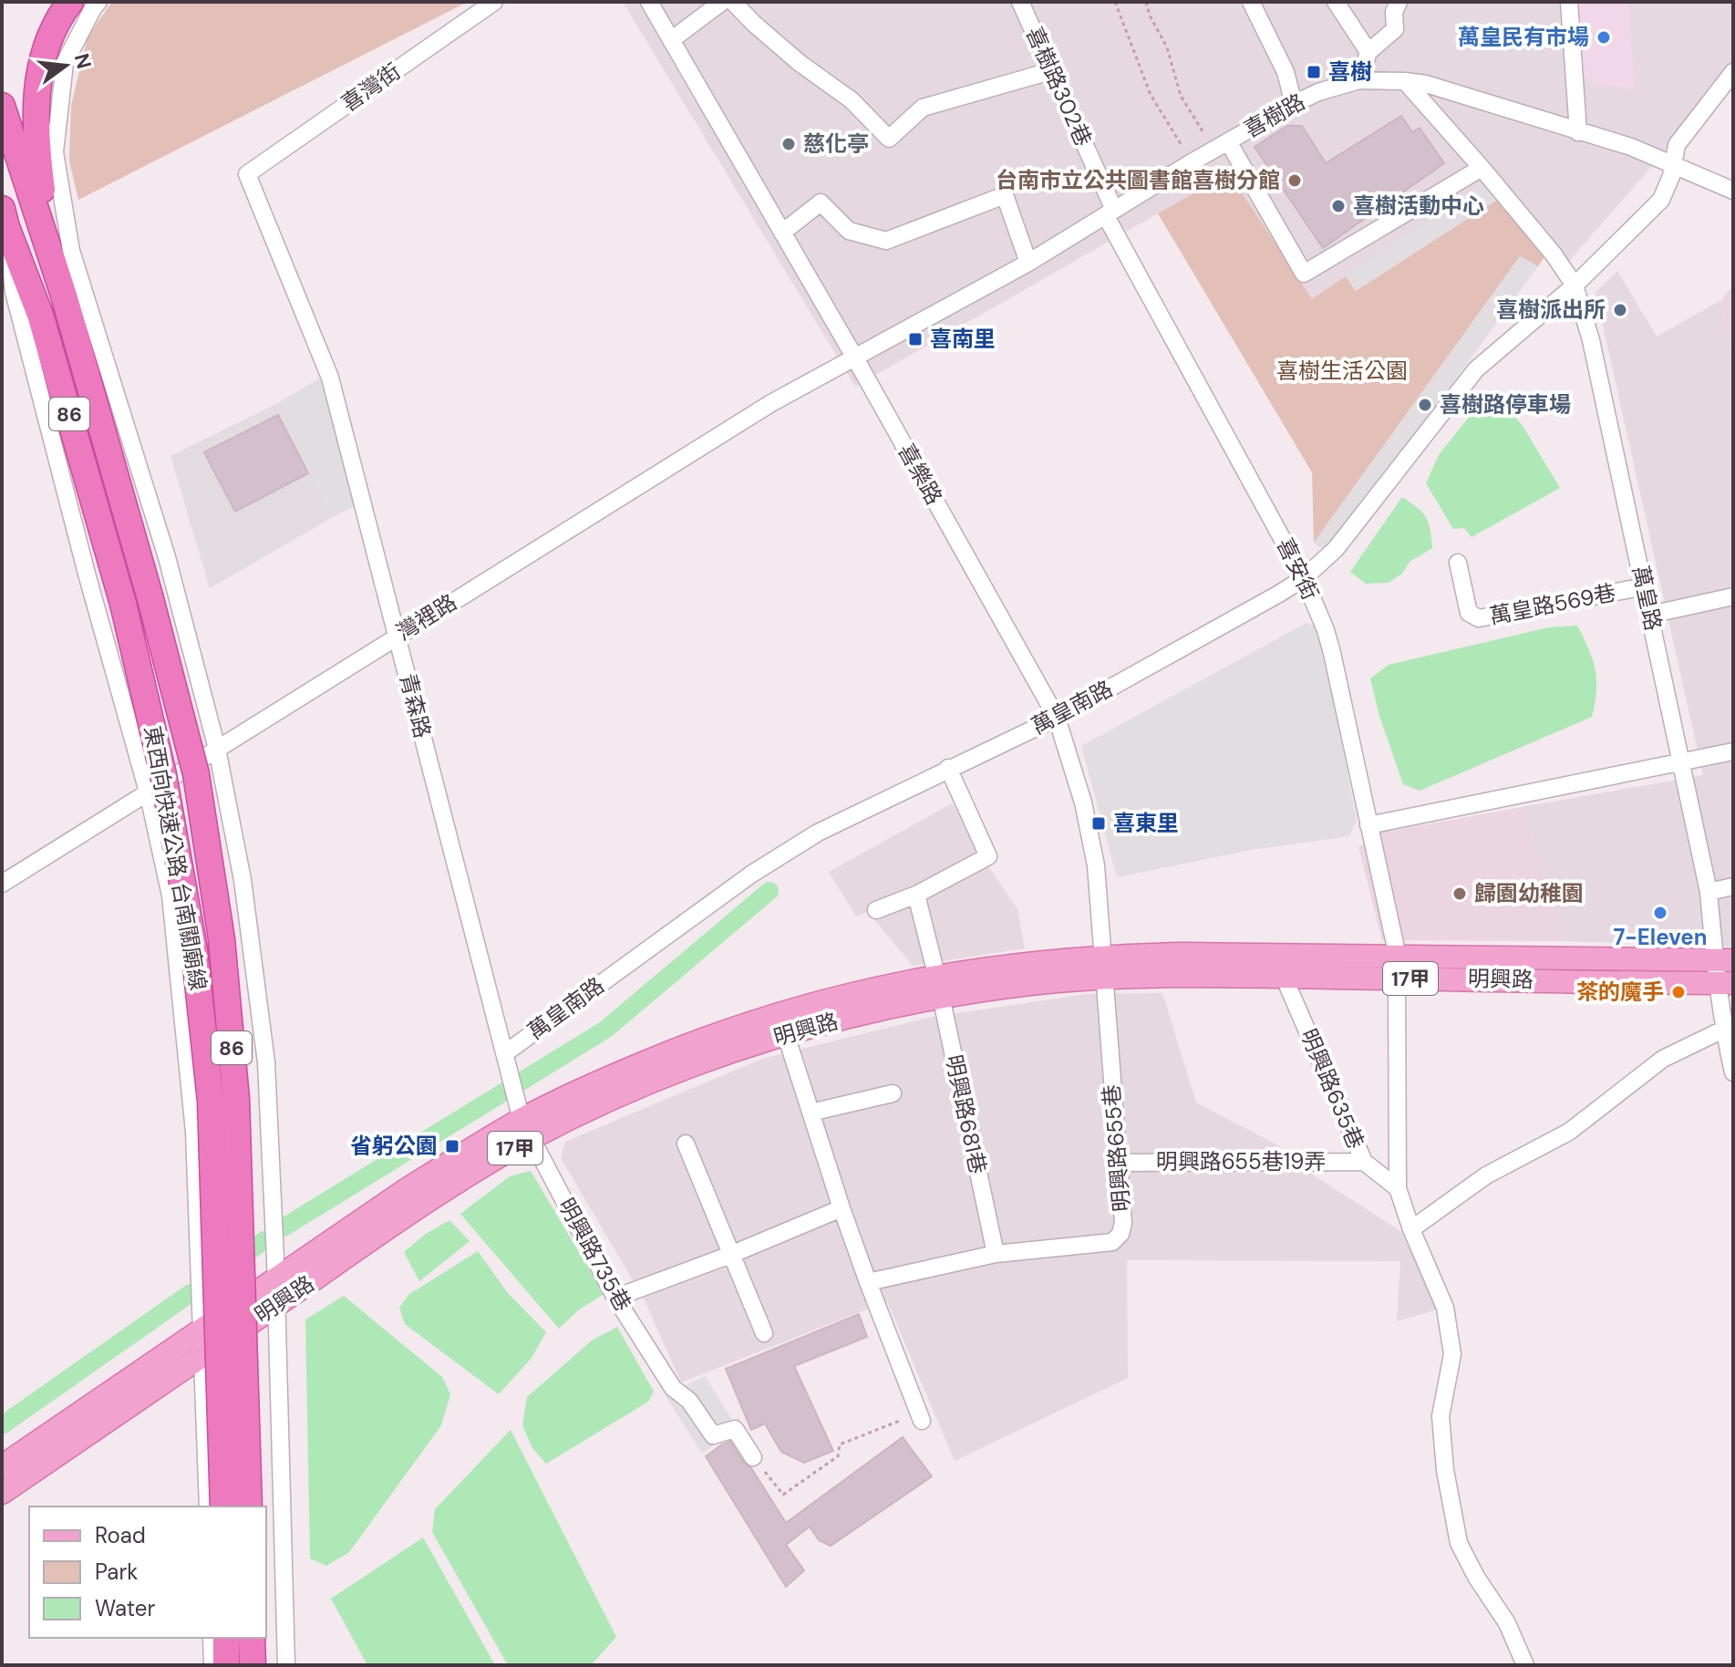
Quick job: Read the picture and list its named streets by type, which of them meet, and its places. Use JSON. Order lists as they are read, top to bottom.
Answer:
{
  "streets": {
    "highway": ["86", "東西向快速公路 台南關廟線"],
    "main road": ["17甲", "明興路"],
    "street": [
      "喜樹路302巷",
      "喜灣街",
      "喜樹路",
      "喜樂路",
      "喜安街",
      "萬皇路",
      "萬皇路569巷",
      "灣裡路",
      "青森路",
      "萬皇南路",
      "明興路635巷",
      "明興路681巷",
      "明興路655巷",
      "明興路655巷19弄",
      "明興路735巷"
    ]
  },
  "crossings": [
    ["喜樹路302巷", "喜樹路"],
    ["喜樹路302巷", "喜安街"],
    ["喜灣街", "青森路"],
    ["喜樹路", "喜樂路"],
    ["喜樹路", "喜安街"],
    ["喜樹路", "萬皇路"],
    ["喜樹路", "灣裡路"],
    ["喜樂路", "灣裡路"],
    ["喜樂路", "萬皇南路"],
    ["喜樂路", "明興路"],
    ["喜樂路", "明興路655巷"],
    ["喜安街", "萬皇南路"],
    ["喜安街", "明興路"],
    ["喜安街", "明興路635巷"],
    ["萬皇路", "萬皇路569巷"],
    ["萬皇路", "萬皇南路"],
    ["萬皇路", "明興路"],
    ["灣裡路", "青森路"],
    ["青森路", "萬皇南路"],
    ["青森路", "明興路"],
    ["青森路", "明興路735巷"],
    ["明興路", "明興路635巷"],
    ["明興路", "明興路681巷"],
    ["明興路", "明興路655巷"],
    ["明興路", "明興路735巷"],
    ["明興路635巷", "明興路655巷19弄"],
    ["明興路681巷", "明興路655巷"],
    ["明興路655巷", "明興路655巷19弄"]
  ],
  "parks": ["喜樹生活公園"],
  "places": {
    "other": [
      "萬皇民有市場",
      "慈化亭",
      "台南市立公共圖書館喜樹分館",
      "喜樹活動中心",
      "喜樹派出所",
      "喜樹路停車場",
      "歸園幼稚園",
      "7-Eleven",
      "茶的魔手"
    ],
    "transit": [
      "喜樹",
      "喜南里",
      "喜東里",
      "省躬公園"
    ]
  },
  "legend": ["Road", "Park", "Water"],
  "north": "right"
}
